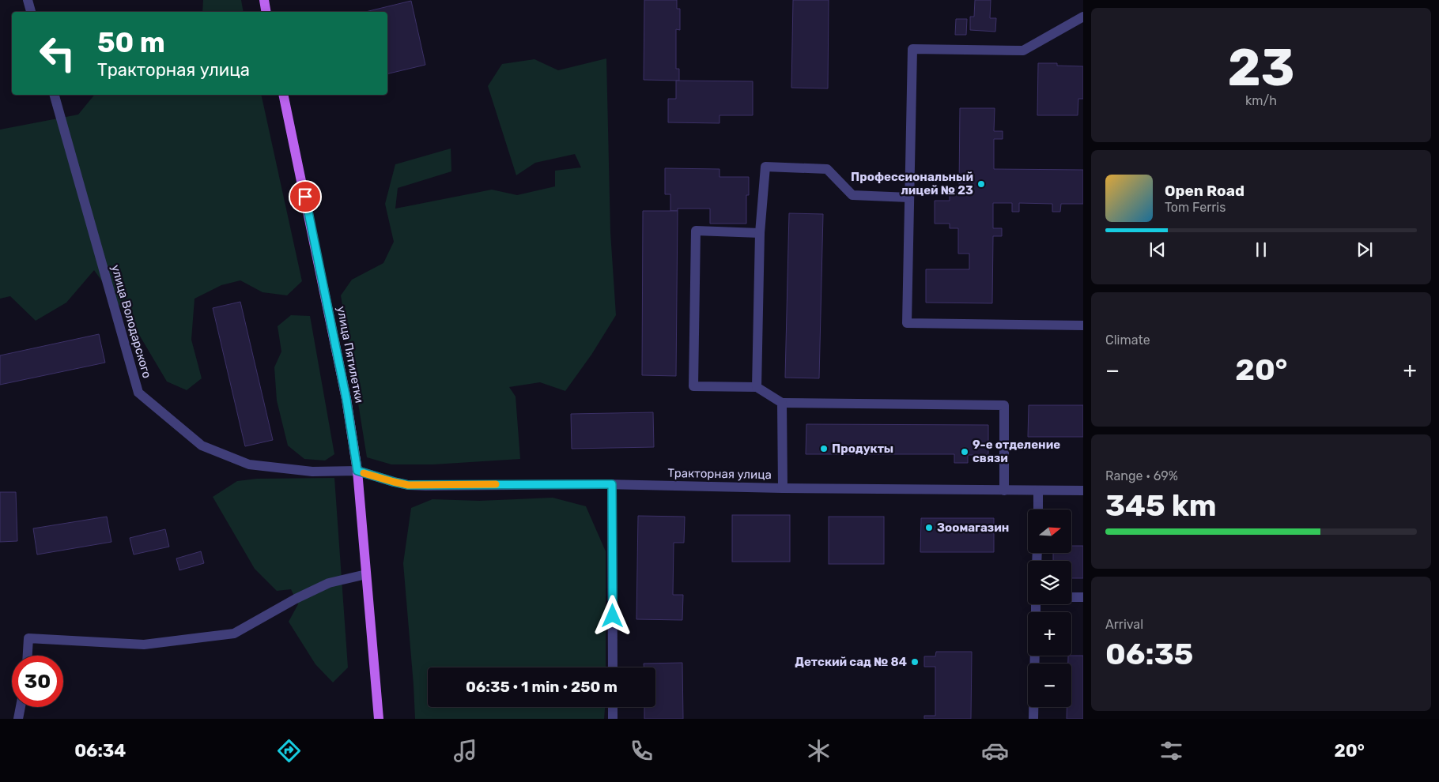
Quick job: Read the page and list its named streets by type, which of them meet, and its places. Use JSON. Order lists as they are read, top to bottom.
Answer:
{
  "streets": {
    "main road": ["улица Пятилетки"],
    "street": ["улица Володарского", "Тракторная улица"]
  },
  "crossings": [
    ["улица Володарского", "улица Пятилетки"],
    ["улица Володарского", "Тракторная улица"],
    ["улица Пятилетки", "Тракторная улица"]
  ],
  "places": [
    "Профессиональный лицей № 23",
    "Продукты",
    "9-е отделение связи",
    "Зоомагазин",
    "Детский сад № 84"
  ],
  "north": "right",
  "page": {
    "tile": [
      ["23", "km/h"],
      "Climate",
      ["Range · 69%", "345 km"],
      ["Arrival", "06:35"]
    ],
    "turn": ["50 m", "Тракторная улица"],
    "song": ["Open Road", "Tom Ferris"],
    "heat": ["−", "20°", "+"],
    "map_buttons": ["+", "−"],
    "limit": "30",
    "trip": "06:35 · 1 min · 250 m",
    "tabs": ["06:34", "20°"]
  }
}
